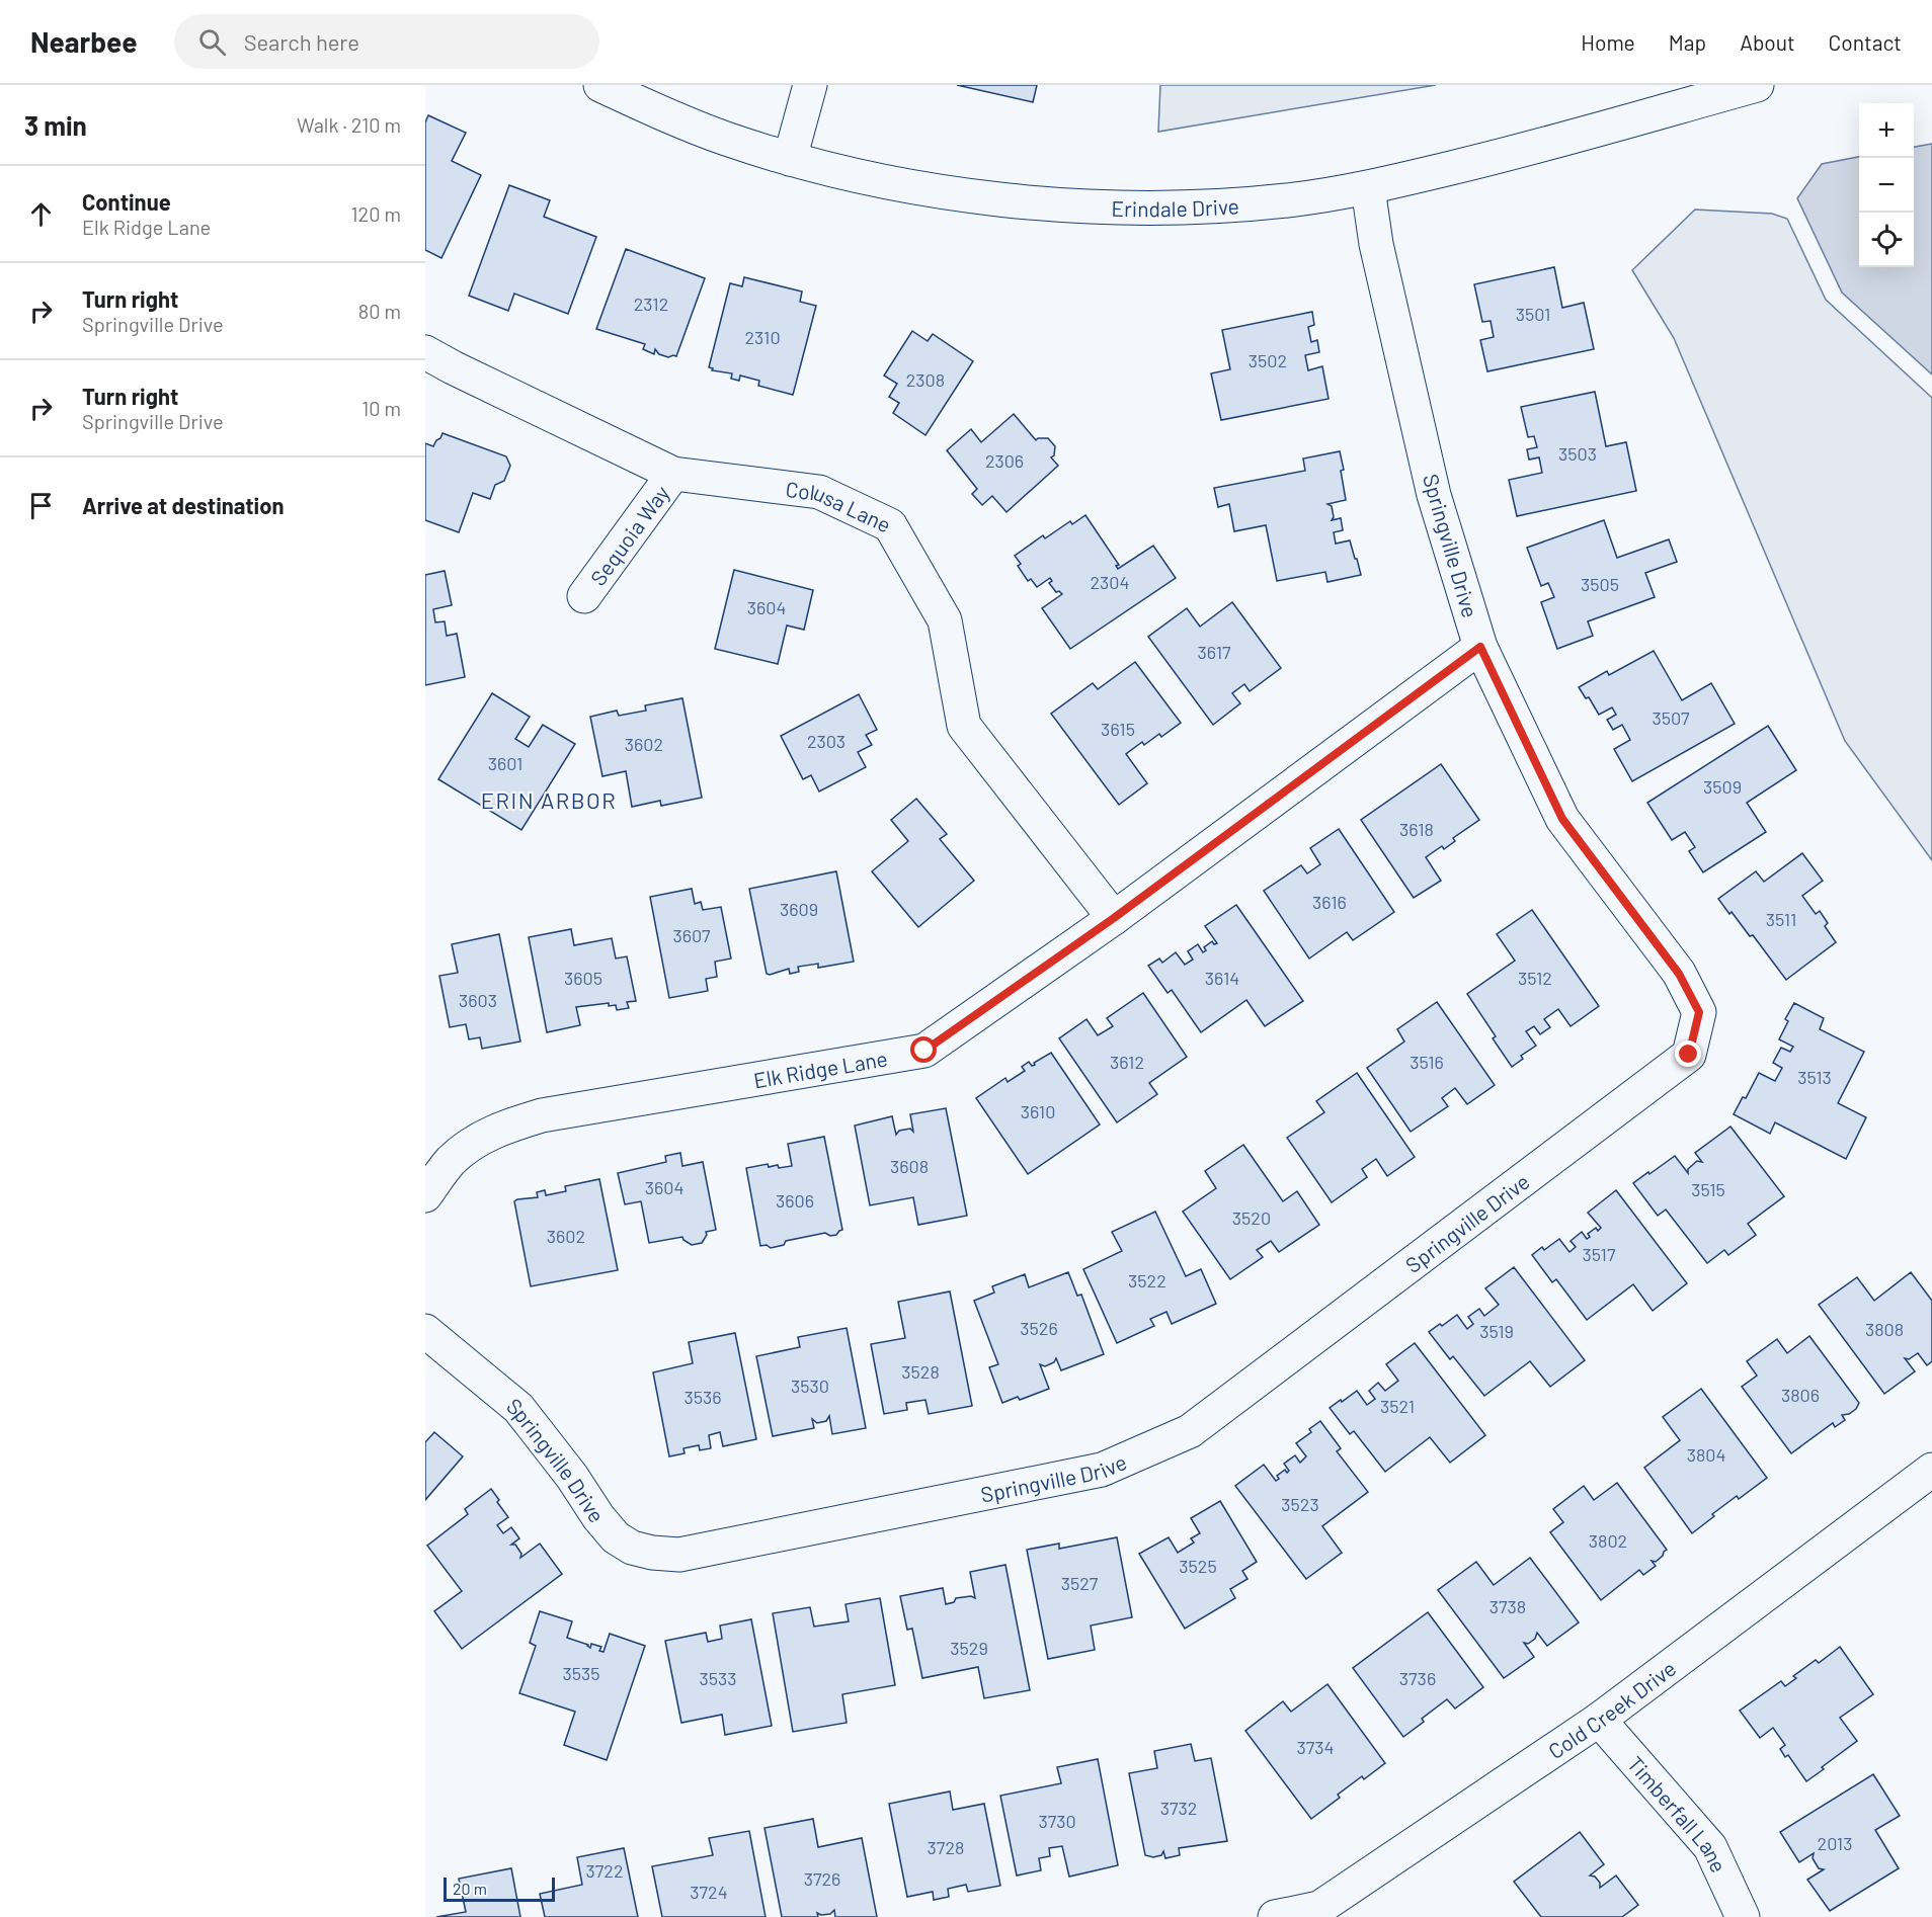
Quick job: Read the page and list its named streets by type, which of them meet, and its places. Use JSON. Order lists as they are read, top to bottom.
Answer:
{
  "streets": {
    "street": [
      "Erindale Drive",
      "Colusa Lane",
      "Sequoia Way",
      "Springville Drive",
      "Elk Ridge Lane",
      "Cold Creek Drive",
      "Timberfall Lane"
    ]
  },
  "crossings": [
    ["Erindale Drive", "Springville Drive"],
    ["Colusa Lane", "Sequoia Way"],
    ["Colusa Lane", "Elk Ridge Lane"],
    ["Springville Drive", "Elk Ridge Lane"],
    ["Cold Creek Drive", "Timberfall Lane"]
  ],
  "districts": ["ERIN ARBOR"],
  "house_numbers": [
    "2312",
    "3501",
    "2310",
    "3502",
    "2308",
    "3503",
    "2306",
    "2304",
    "3505",
    "3604",
    "3617",
    "3507",
    "3615",
    "2303",
    "3602",
    "3601",
    "3509",
    "3618",
    "3616",
    "3609",
    "3511",
    "3607",
    "3605",
    "3614",
    "3512",
    "3603",
    "3612",
    "3516",
    "3513",
    "3610",
    "3608",
    "3604",
    "3515",
    "3606",
    "3520",
    "3602",
    "3517",
    "3522",
    "3526",
    "3808",
    "3519",
    "3528",
    "3530",
    "3806",
    "3536",
    "3521",
    "3804",
    "3523",
    "3802",
    "3525",
    "3527",
    "3738",
    "3529",
    "3535",
    "3533",
    "3736",
    "3734",
    "3732",
    "3730",
    "2013",
    "3728",
    "3722",
    "3726",
    "3724"
  ],
  "scale_bar": "20 m",
  "page": {
    "header": "Nearbee",
    "search": "Search here",
    "nav": [
      "Home",
      "Map",
      "About",
      "Contact"
    ],
    "heading": ["3 min", "Walk · 210 m"],
    "map_buttons": ["+", "−"],
    "list": [
      ["Continue", "Elk Ridge Lane", "120 m"],
      ["Turn right", "Springville Drive", "80 m"],
      ["Turn right", "Springville Drive", "10 m"],
      "Arrive at destination"
    ],
    "scale": "20 m"
  }
}
